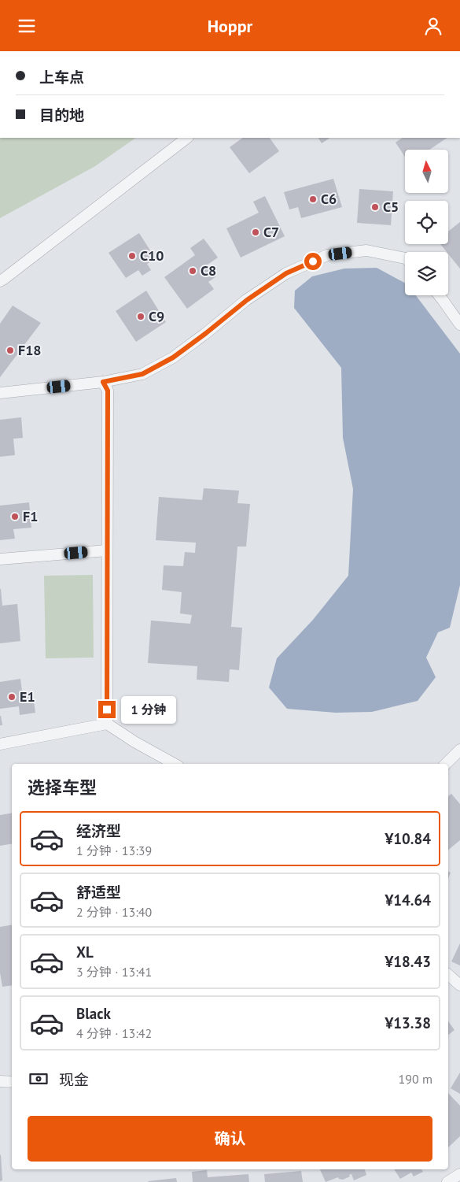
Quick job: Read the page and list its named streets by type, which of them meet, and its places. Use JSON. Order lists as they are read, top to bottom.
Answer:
{
  "places": [
    "C6",
    "C5",
    "C7",
    "C10",
    "C8",
    "C9",
    "F18",
    "F1",
    "E1"
  ],
  "north": "top",
  "page": {
    "header": "Hoppr",
    "banner": ["上车点", "目的地"],
    "bubble": "1 分钟",
    "heading": "选择车型",
    "list": [
      {
        "name": "经济型",
        "note": "1 分钟 · 13:39",
        "value": "¥10.84"
      },
      {
        "name": "舒适型",
        "note": "2 分钟 · 13:40",
        "value": "¥14.64"
      },
      {
        "name": "XL",
        "note": "3 分钟 · 13:41",
        "value": "¥18.43"
      },
      {
        "name": "Black",
        "note": "4 分钟 · 13:42",
        "value": "¥13.38"
      }
    ],
    "pay": ["现金", "190 m"],
    "buttons": "确认"
  }
}
